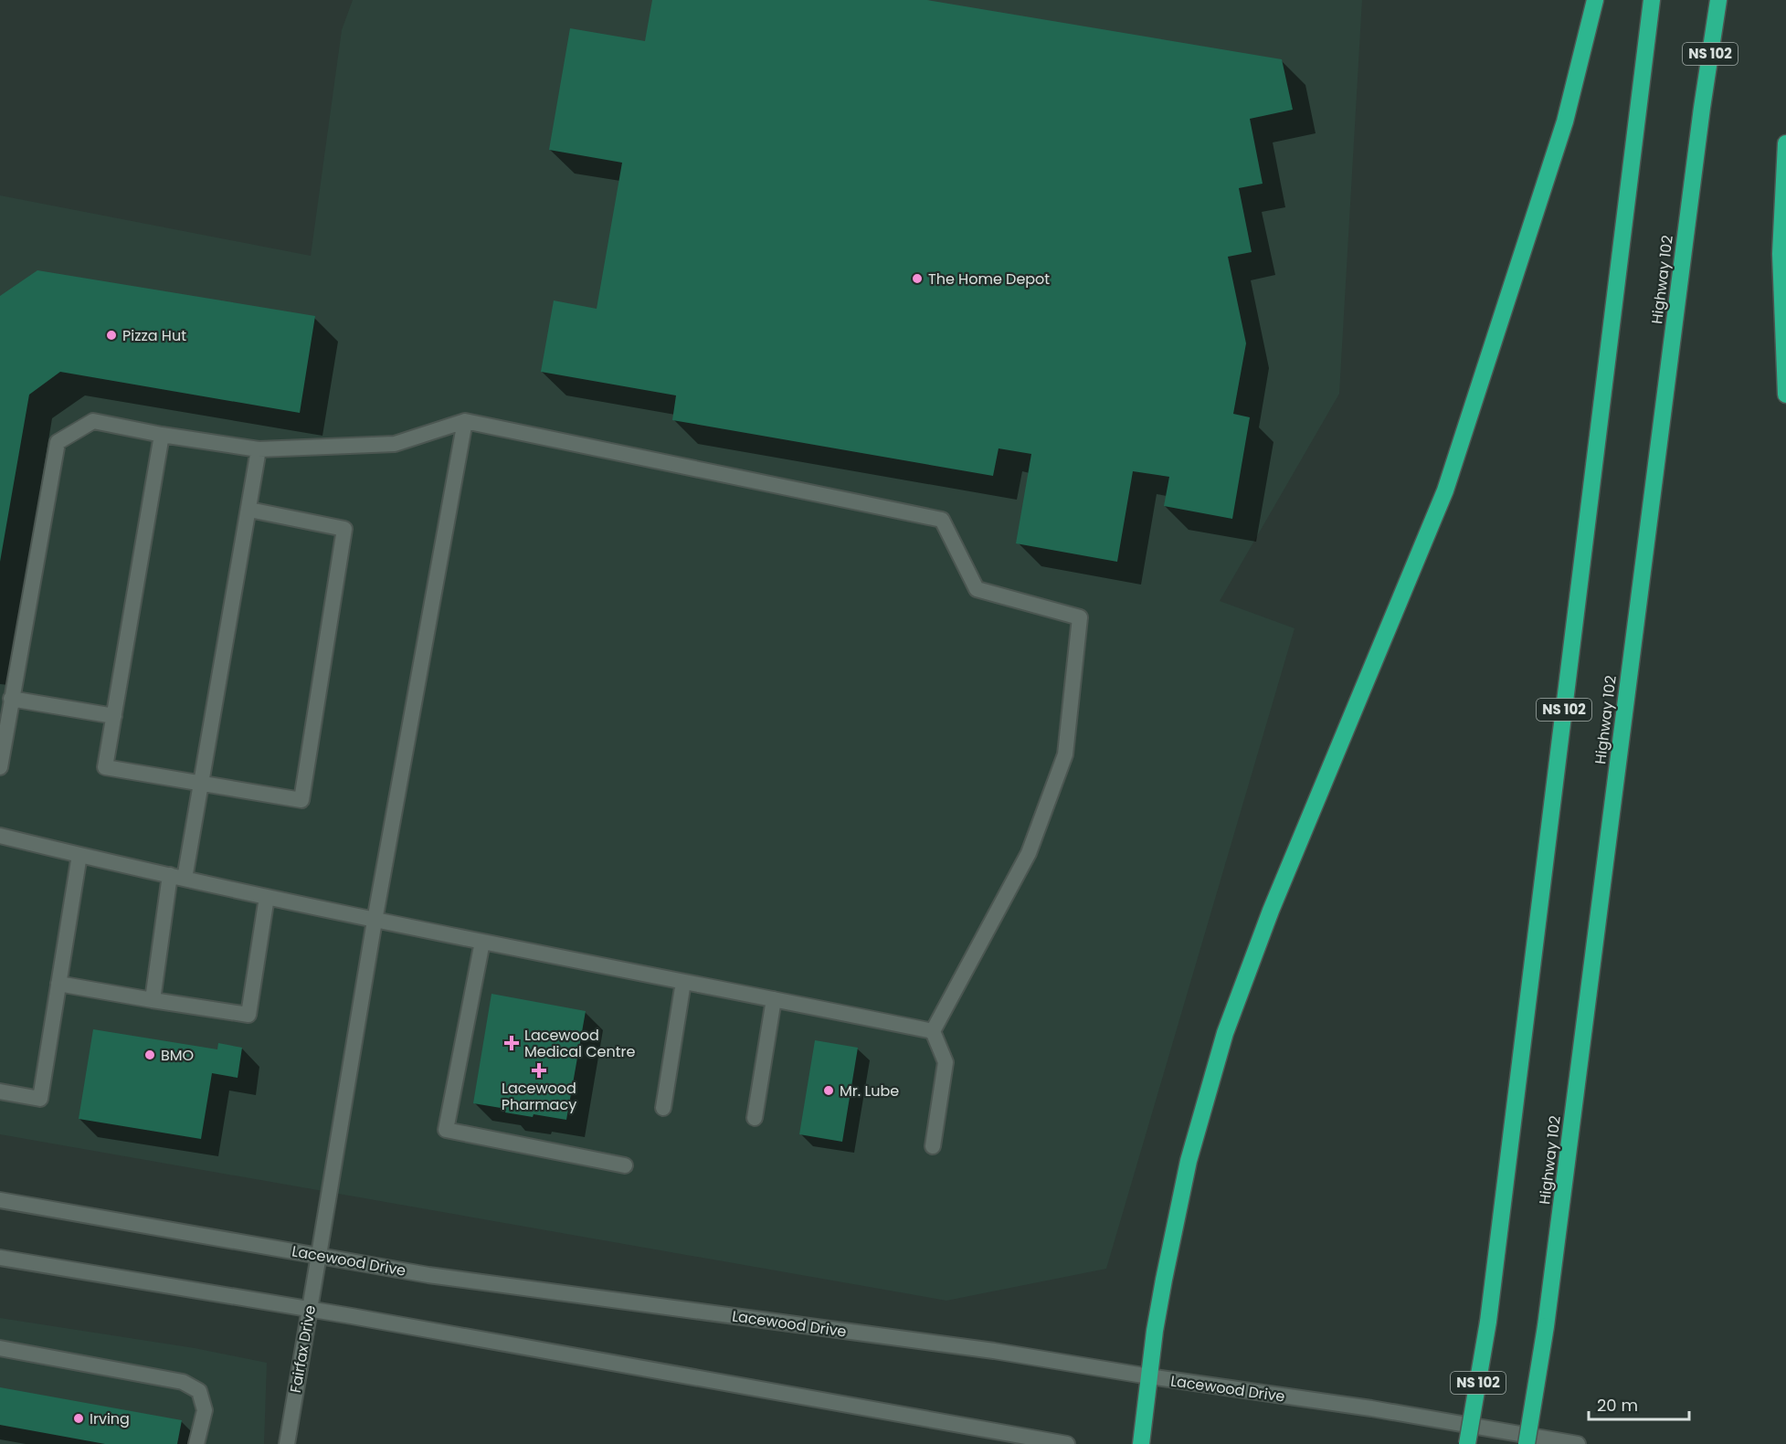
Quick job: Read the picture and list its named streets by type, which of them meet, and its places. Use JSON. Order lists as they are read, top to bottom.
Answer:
{
  "streets": {
    "highway": ["NS 102", "Highway 102"],
    "main road": ["Lacewood Drive", "Fairfax Drive"]
  },
  "crossings": [
    ["Lacewood Drive", "Fairfax Drive"]
  ],
  "places": {
    "other": [
      "The Home Depot",
      "Pizza Hut",
      "BMO",
      "Mr. Lube",
      "Irving"
    ],
    "health": ["Lacewood Medical Centre", "Lacewood Pharmacy"]
  },
  "scale_bar": "20 m"
}
